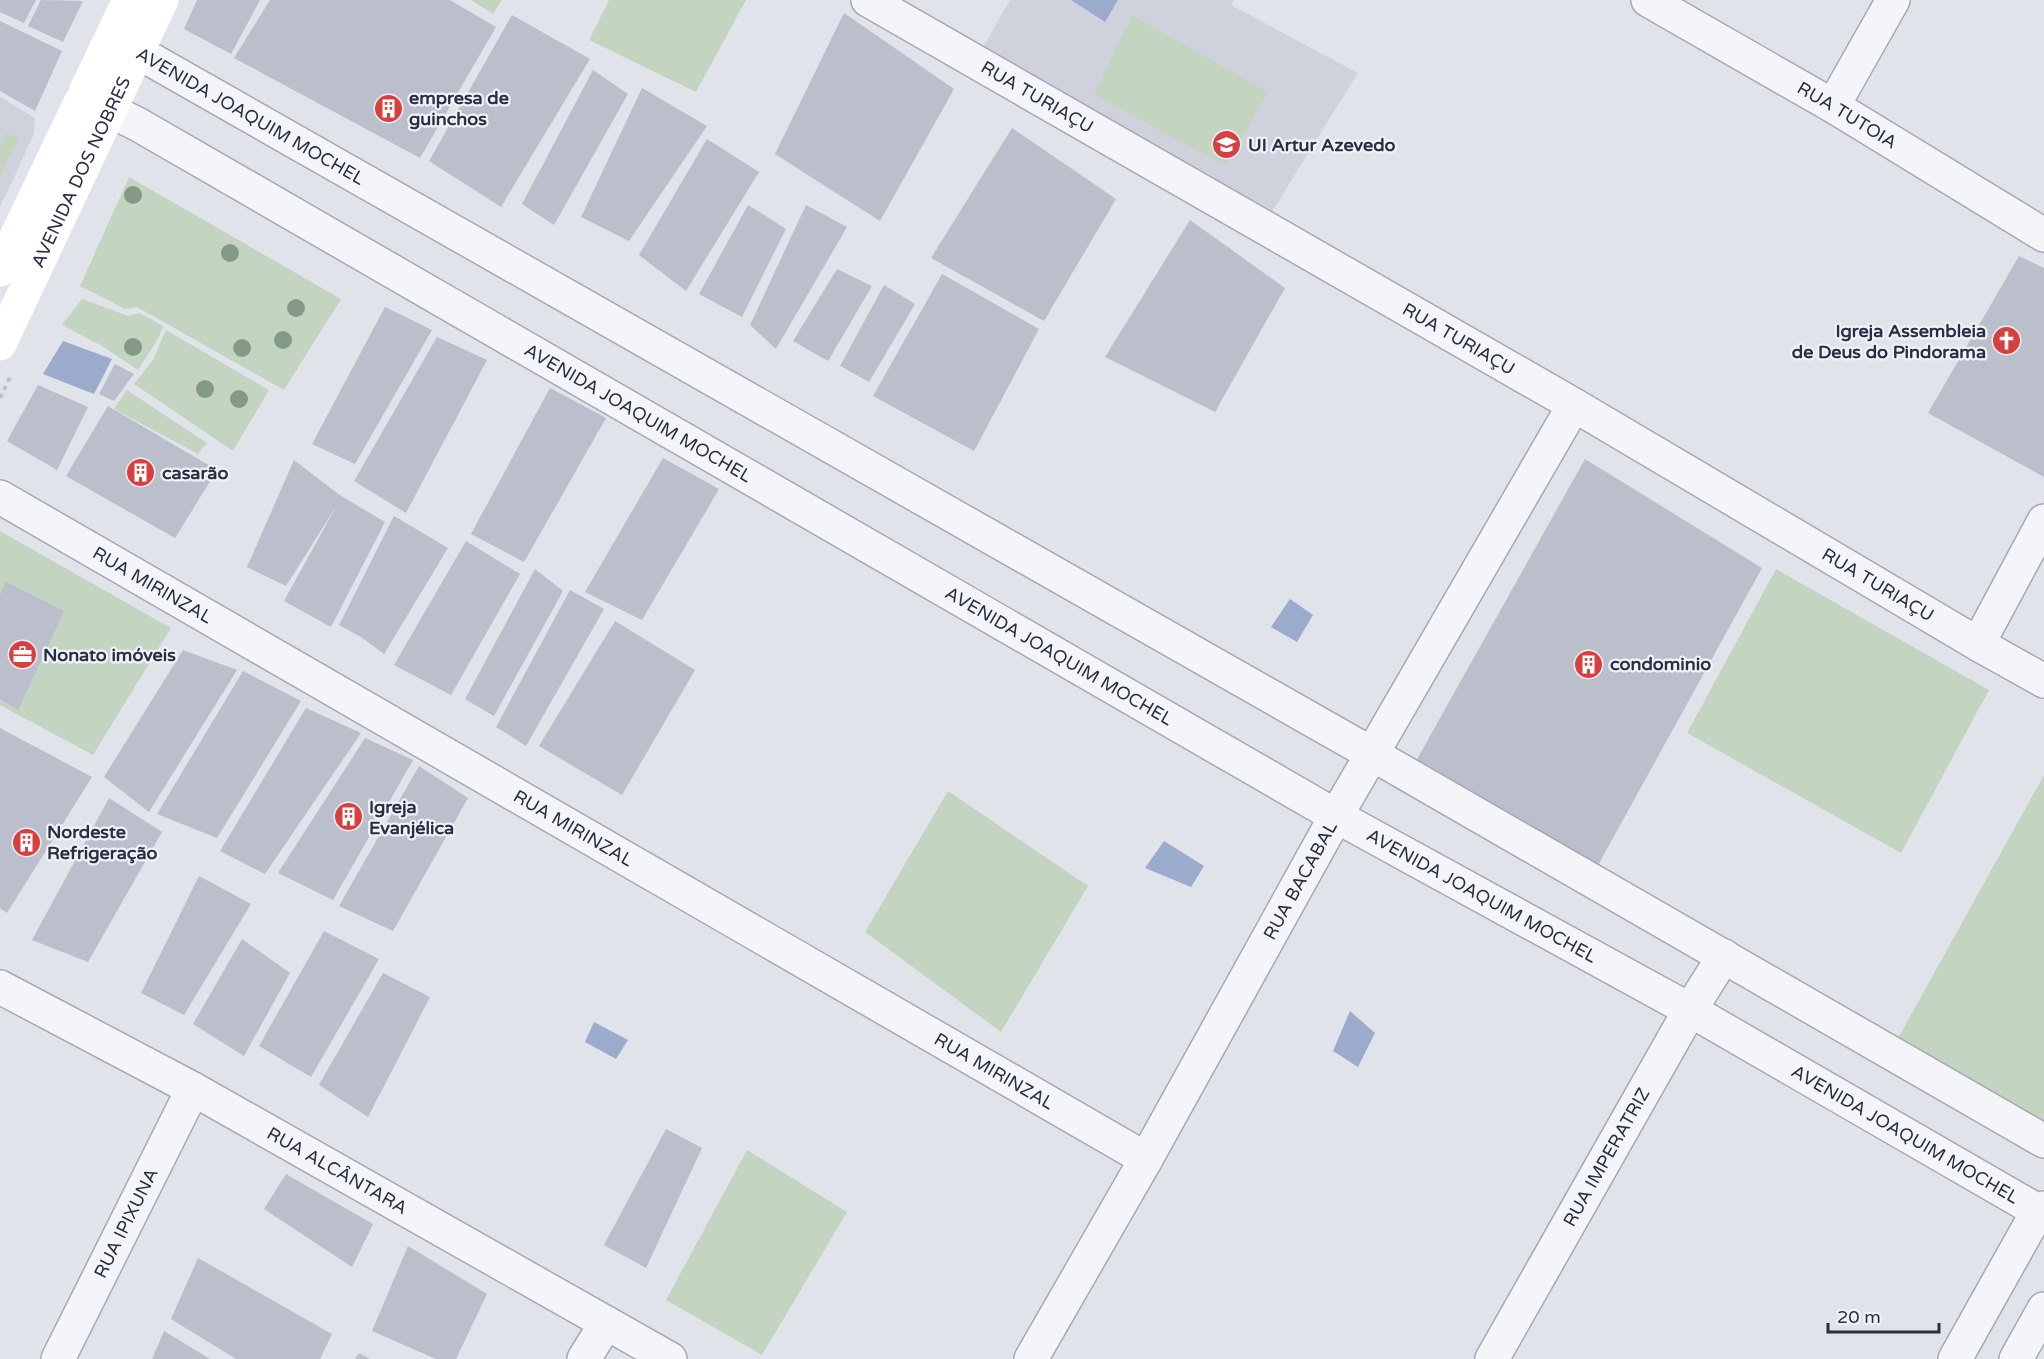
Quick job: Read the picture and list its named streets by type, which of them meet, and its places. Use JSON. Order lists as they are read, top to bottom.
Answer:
{
  "streets": {
    "main road": ["AVENIDA DOS NOBRES"],
    "street": [
      "RUA TURIAÇU",
      "AVENIDA JOAQUIM MOCHEL",
      "RUA TUTOIA",
      "RUA MIRINZAL",
      "RUA BACABAL",
      "RUA IMPERATRIZ",
      "RUA ALCÂNTARA",
      "RUA IPIXUNA"
    ]
  },
  "crossings": [
    ["RUA TURIAÇU", "RUA BACABAL"],
    ["AVENIDA JOAQUIM MOCHEL", "AVENIDA DOS NOBRES"],
    ["AVENIDA JOAQUIM MOCHEL", "RUA BACABAL"],
    ["AVENIDA JOAQUIM MOCHEL", "RUA IMPERATRIZ"],
    ["RUA MIRINZAL", "RUA BACABAL"],
    ["RUA ALCÂNTARA", "RUA IPIXUNA"]
  ],
  "places": {
    "building": [
      "empresa de guinchos",
      "casarão",
      "condominio",
      "Igreja Evanjélica",
      "Nordeste Refrigeração"
    ],
    "school or university": ["UI Artur Azevedo"],
    "church": ["Igreja Assembleia de Deus do Pindorama"],
    "office": ["Nonato imóveis"]
  },
  "scale_bar": "20 m"
}
